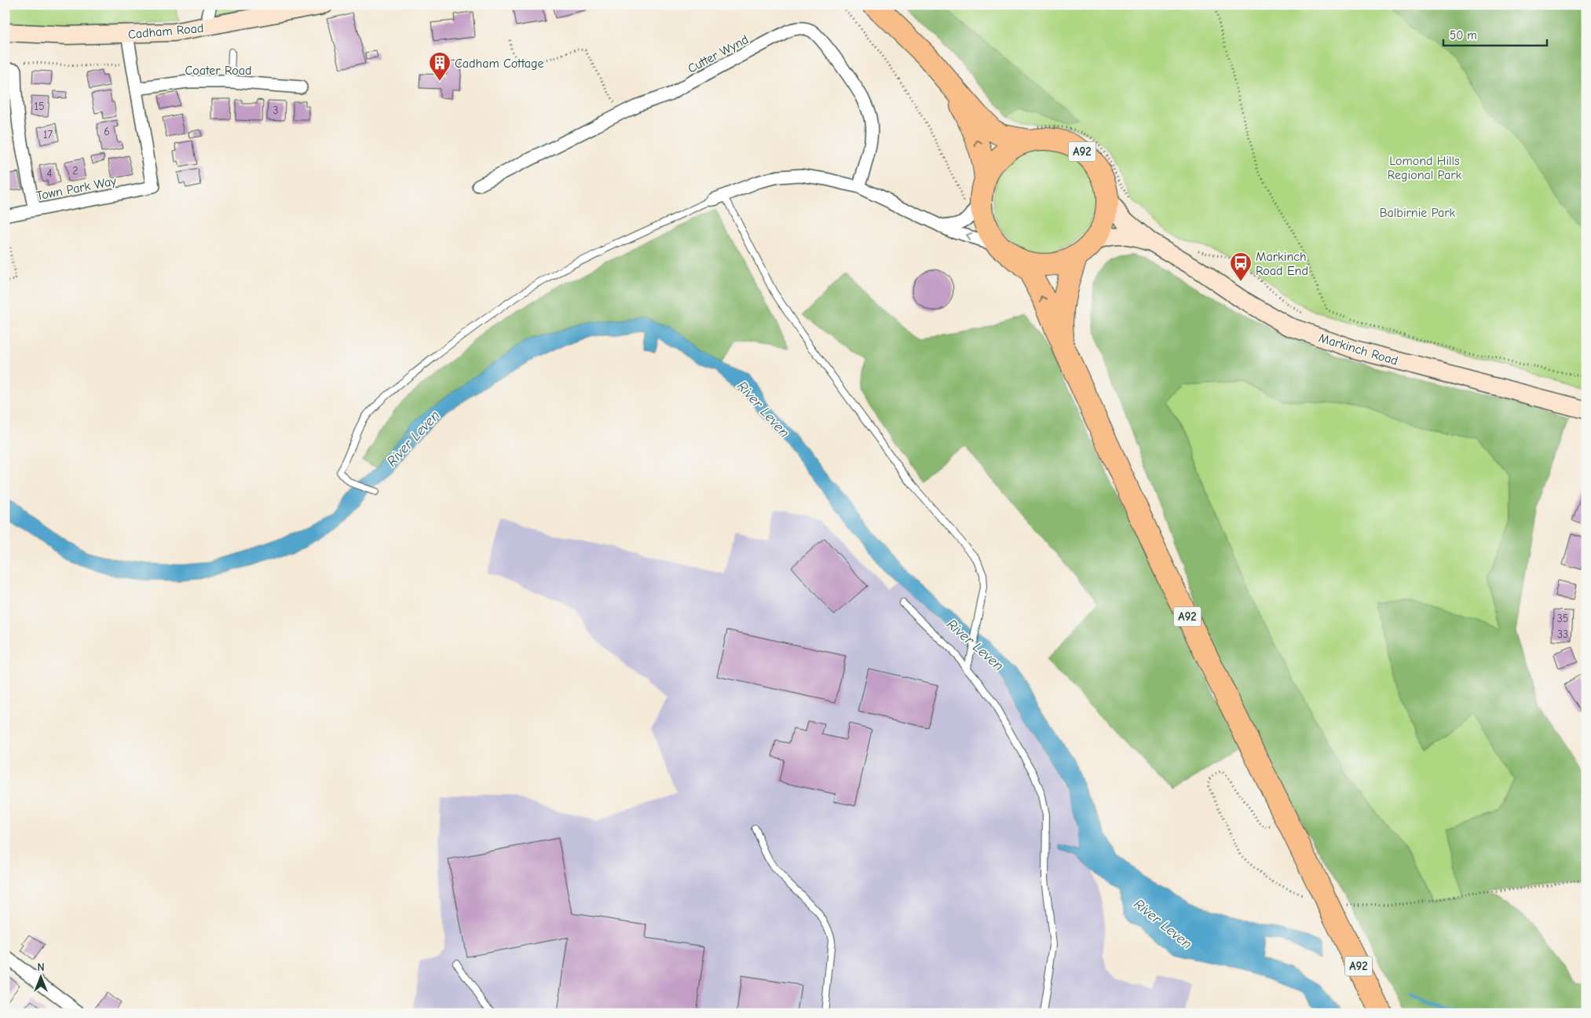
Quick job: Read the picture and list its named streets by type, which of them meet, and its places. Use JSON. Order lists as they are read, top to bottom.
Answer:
{
  "streets": {
    "highway": ["A92"],
    "main road": ["Cadham Road", "Markinch Road"],
    "street": ["Cutter Wynd", "Coater Road", "Town Park Way"]
  },
  "crossings": [
    ["Coater Road", "Town Park Way"],
    ["A92", "Markinch Road"]
  ],
  "water": ["River Leven"],
  "parks": ["Lomond Hills Regional Park", "Balbirnie Park"],
  "places": {
    "building": ["Cadham Cottage"],
    "bus stop": ["Markinch Road End"]
  },
  "house_numbers": [
    "15",
    "3",
    "6",
    "17",
    "2",
    "4",
    "35",
    "33"
  ],
  "scale_bar": "50 m",
  "north": "top"
}
